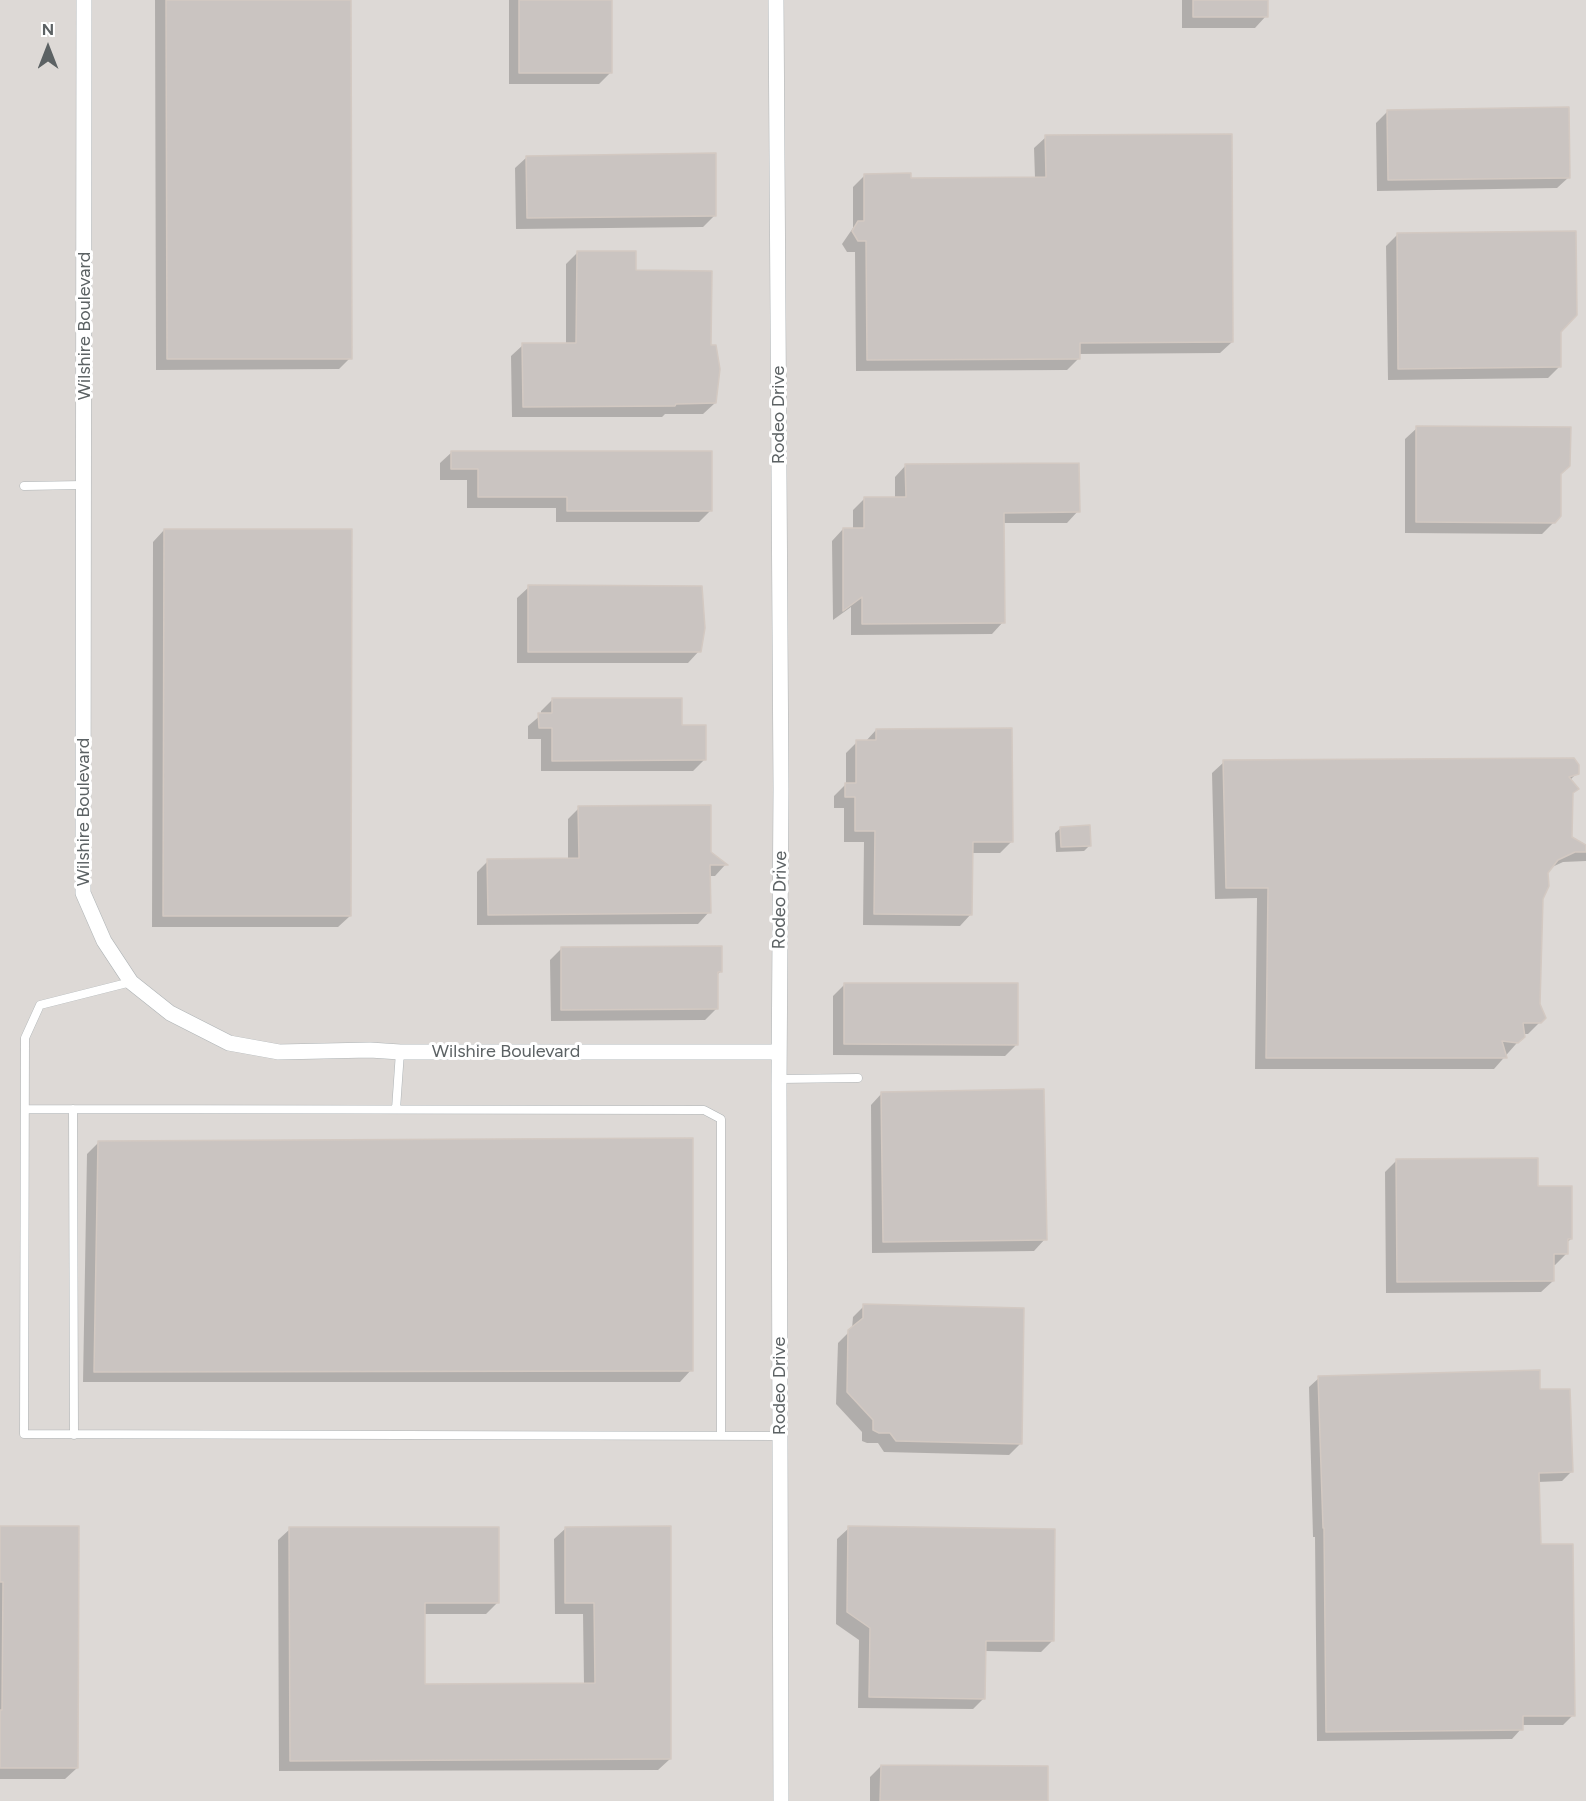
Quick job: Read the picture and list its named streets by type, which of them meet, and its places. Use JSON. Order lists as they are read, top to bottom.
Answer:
{
  "streets": {
    "street": ["Wilshire Boulevard", "Rodeo Drive"]
  },
  "crossings": [
    ["Wilshire Boulevard", "Rodeo Drive"]
  ],
  "north": "top"
}
